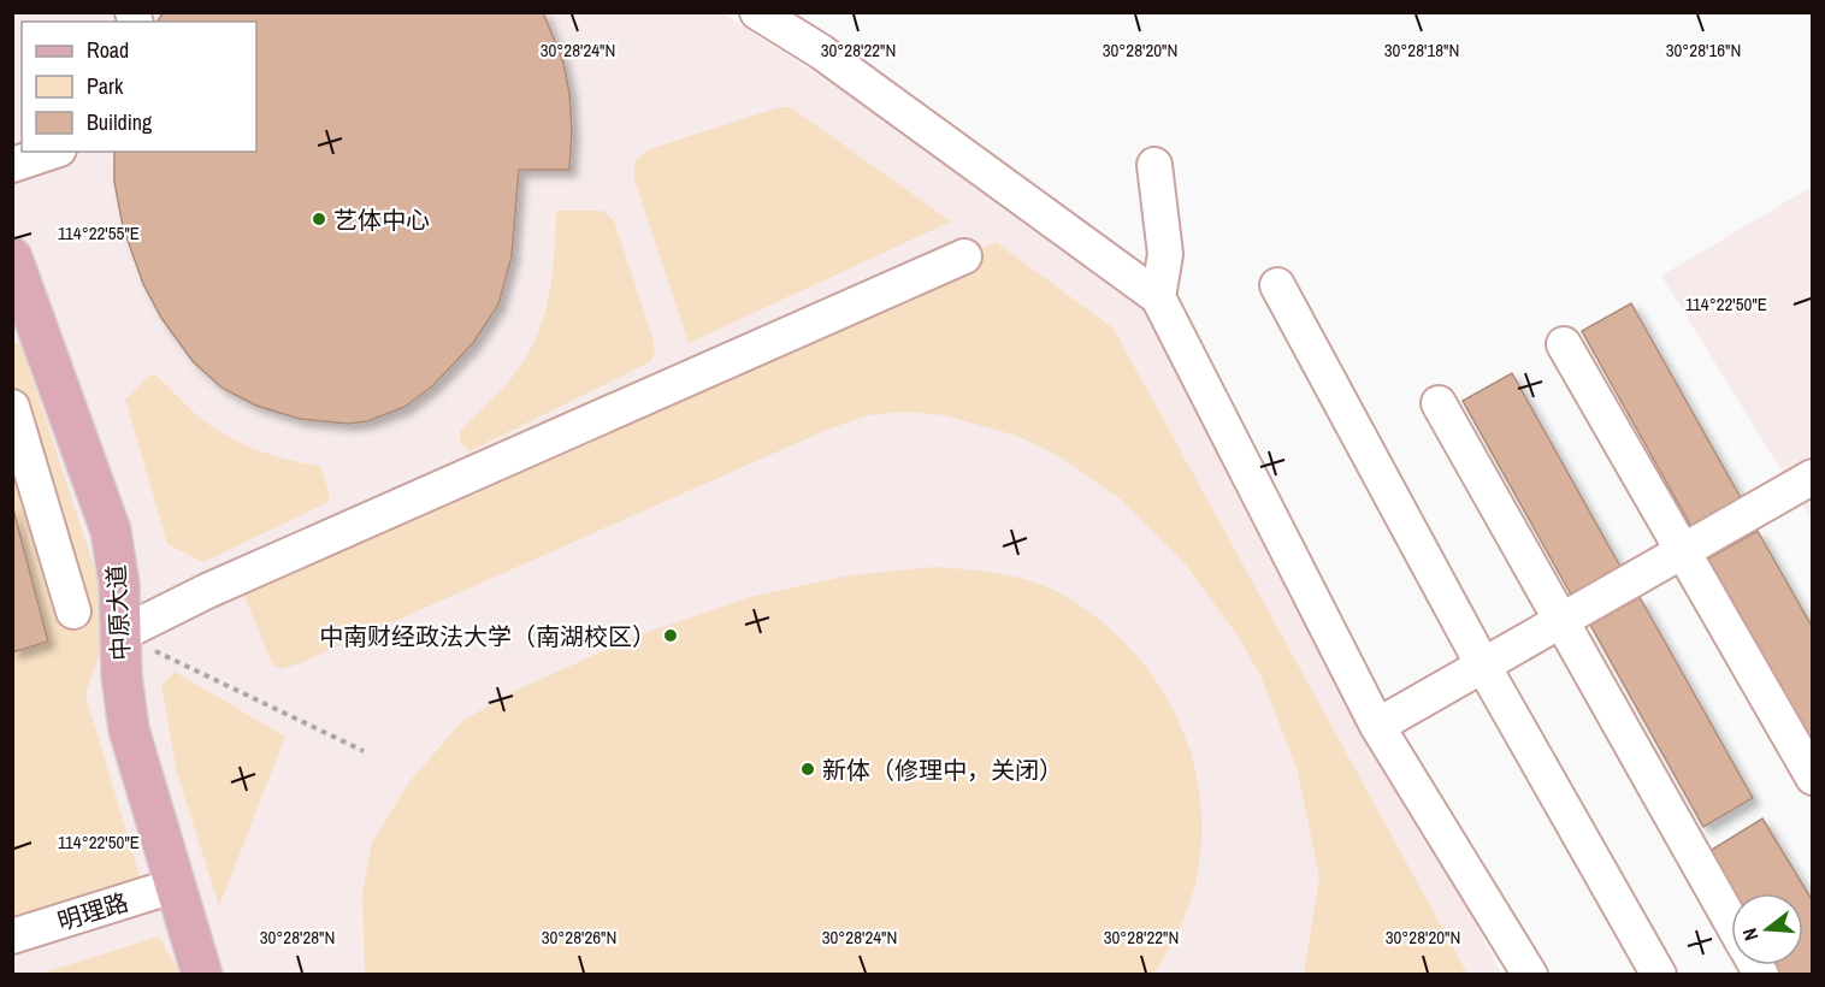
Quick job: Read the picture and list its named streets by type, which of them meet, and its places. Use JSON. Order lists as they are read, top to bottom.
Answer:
{
  "streets": {
    "main road": ["中原大道"],
    "street": ["明理路"]
  },
  "crossings": [
    ["中原大道", "明理路"]
  ],
  "places": ["艺体中心", "中南财经政法大学（南湖校区）", "新体（修理中，关闭）"],
  "legend": ["Road", "Park", "Building"],
  "north": "left",
  "coordinates": [
    "30°28'24\"N",
    "30°28'22\"N",
    "30°28'20\"N",
    "30°28'18\"N",
    "30°28'16\"N",
    "114°22'55\"E",
    "114°22'50\"E",
    "30°28'28\"N",
    "30°28'26\"N"
  ]
}
